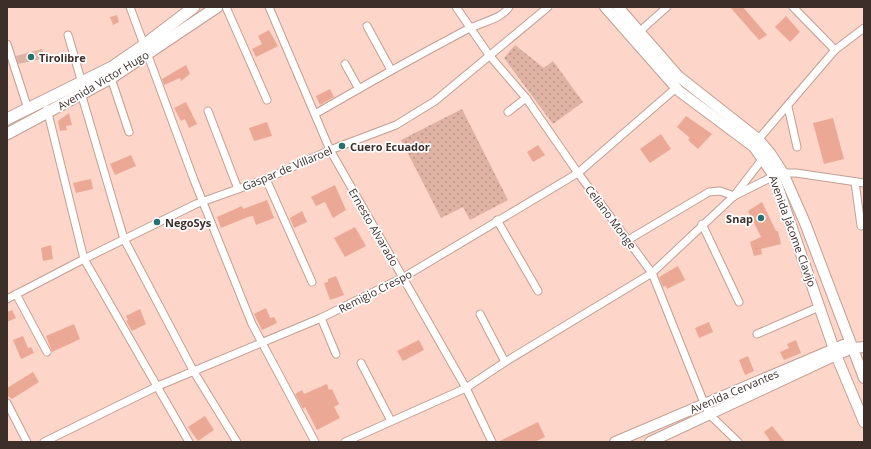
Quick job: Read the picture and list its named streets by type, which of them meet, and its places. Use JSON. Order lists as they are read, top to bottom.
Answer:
{
  "streets": {
    "main road": ["Avenida Victor Hugo"],
    "street": [
      "Gaspar de Villaroel",
      "Celiano Monge",
      "Ernesto Alvarado",
      "Avenida Jácome Clavijo",
      "Remigio Crespo",
      "Avenida Cervantes"
    ]
  },
  "crossings": [
    ["Gaspar de Villaroel", "Celiano Monge"],
    ["Gaspar de Villaroel", "Ernesto Alvarado"],
    ["Celiano Monge", "Remigio Crespo"],
    ["Celiano Monge", "Avenida Cervantes"],
    ["Ernesto Alvarado", "Remigio Crespo"],
    ["Avenida Jácome Clavijo", "Remigio Crespo"],
    ["Avenida Jácome Clavijo", "Avenida Cervantes"]
  ],
  "places": [
    "Tirolibre",
    "Cuero Ecuador",
    "Snap",
    "NegoSys"
  ]
}
